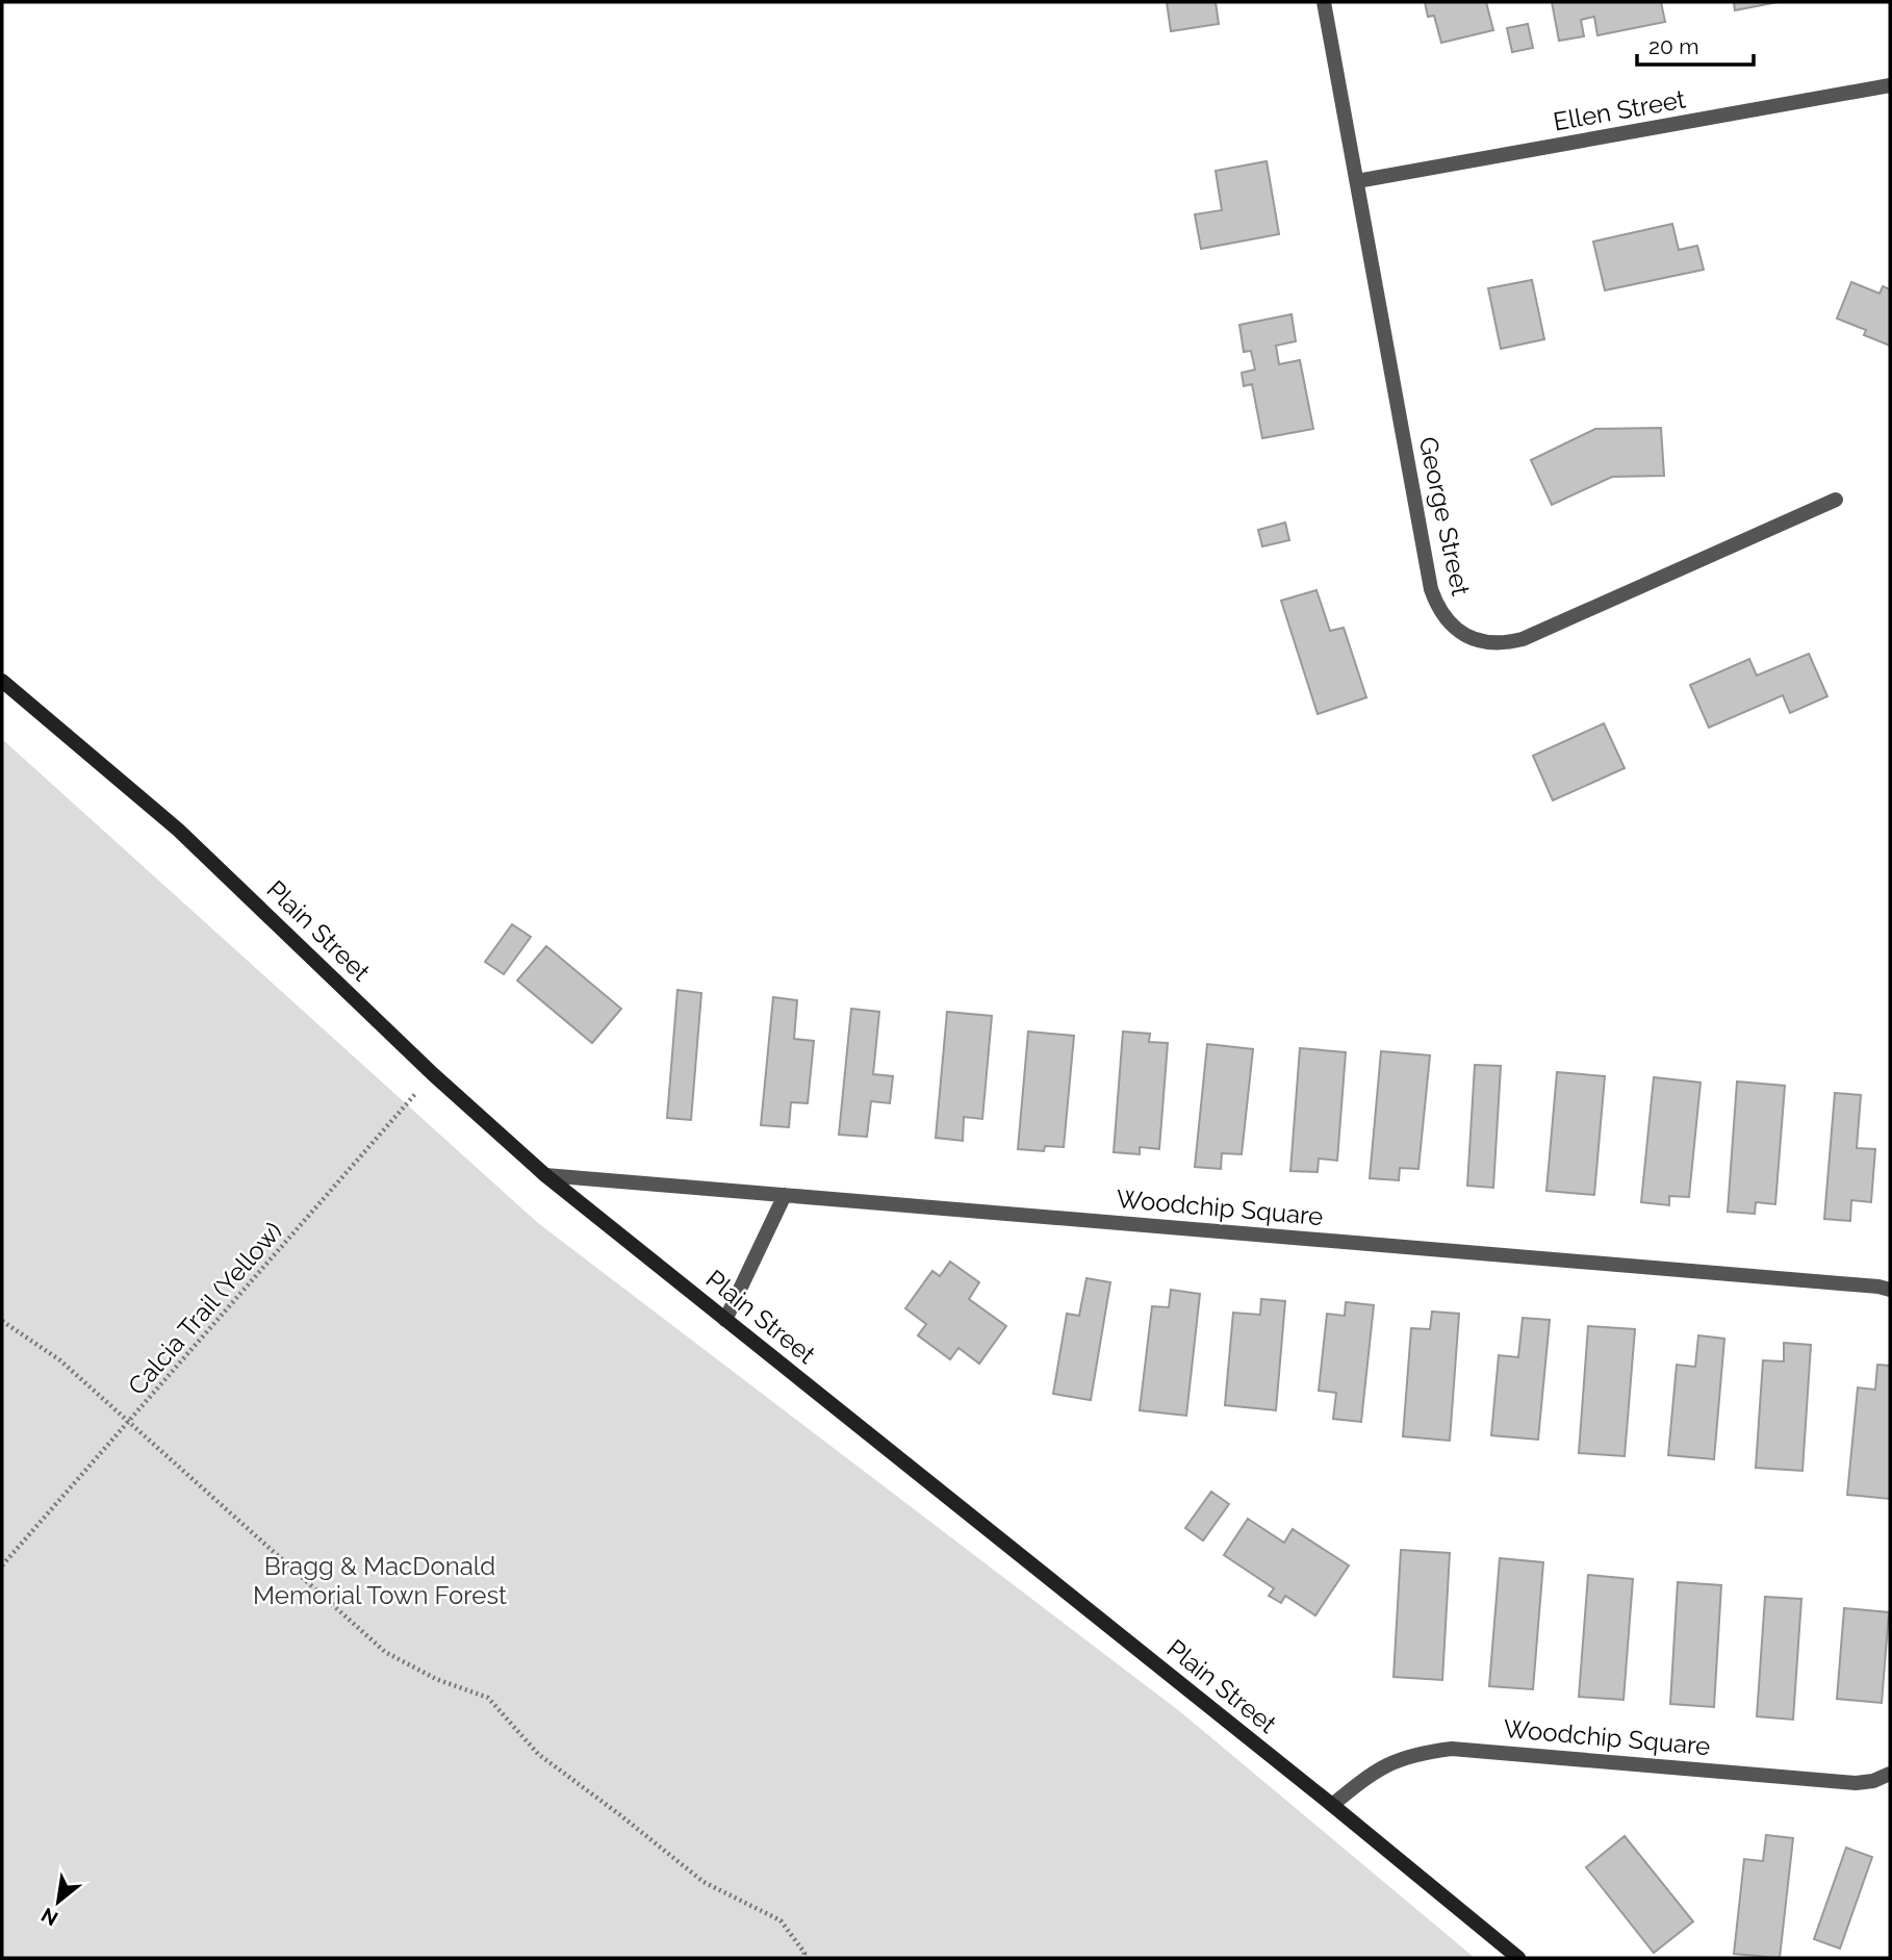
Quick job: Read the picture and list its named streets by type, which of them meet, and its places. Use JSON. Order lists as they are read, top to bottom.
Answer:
{
  "streets": {
    "street": [
      "Ellen Street",
      "George Street",
      "Plain Street",
      "Woodchip Square"
    ],
    "path": ["Calcia Trail (Yellow)"]
  },
  "crossings": [
    ["Ellen Street", "George Street"],
    ["Plain Street", "Woodchip Square"],
    ["Plain Street", "Calcia Trail (Yellow)"]
  ],
  "parks": ["Bragg & MacDonald Memorial Town Forest"],
  "scale_bar": "20 m",
  "north": "bottom left"
}
